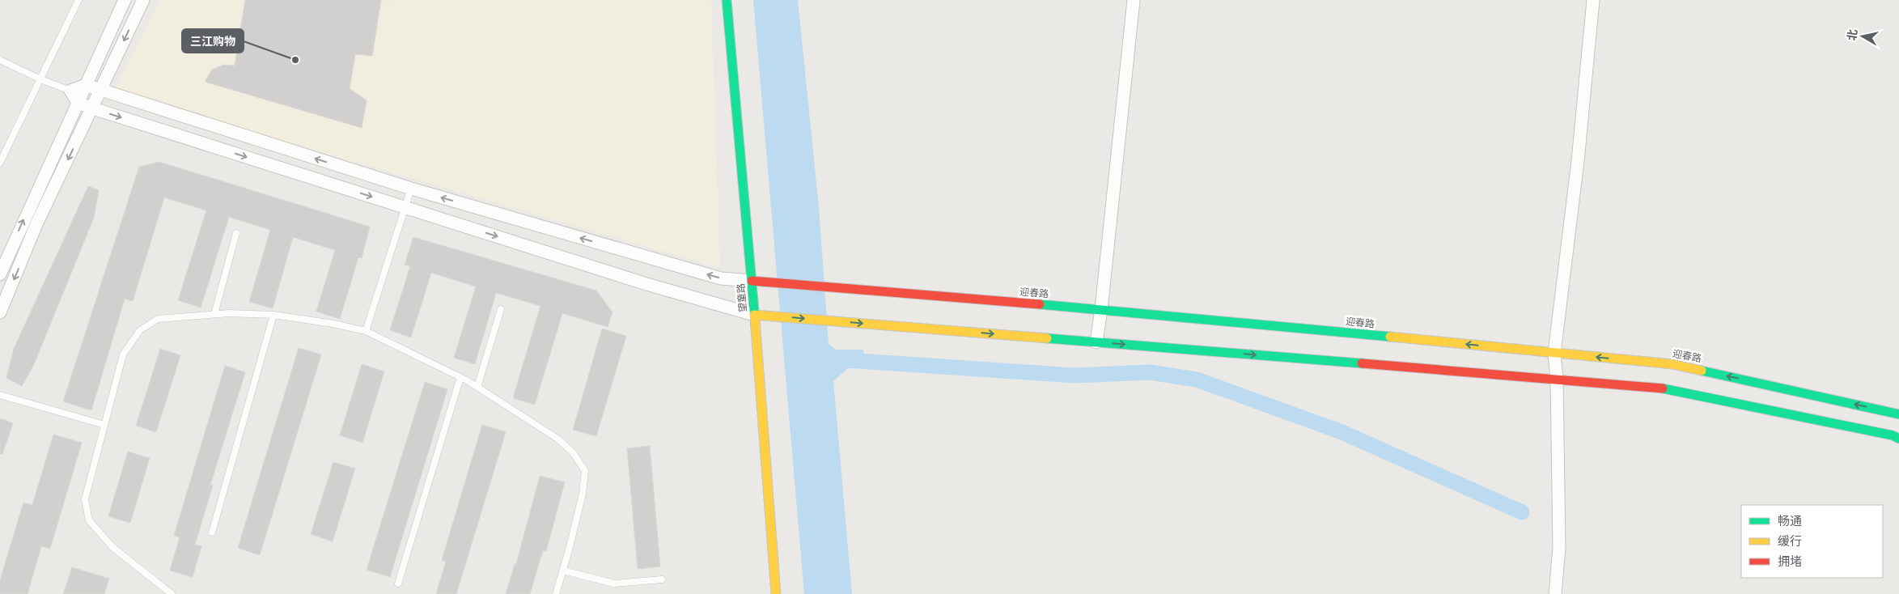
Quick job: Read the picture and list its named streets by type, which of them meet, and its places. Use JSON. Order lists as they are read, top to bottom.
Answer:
{
  "streets": {
    "street": ["迎春路", "望童路"]
  },
  "crossings": [
    ["迎春路", "望童路"]
  ],
  "places": ["三江购物"],
  "legend": ["畅通", "缓行", "拥堵"],
  "north": "left"
}
